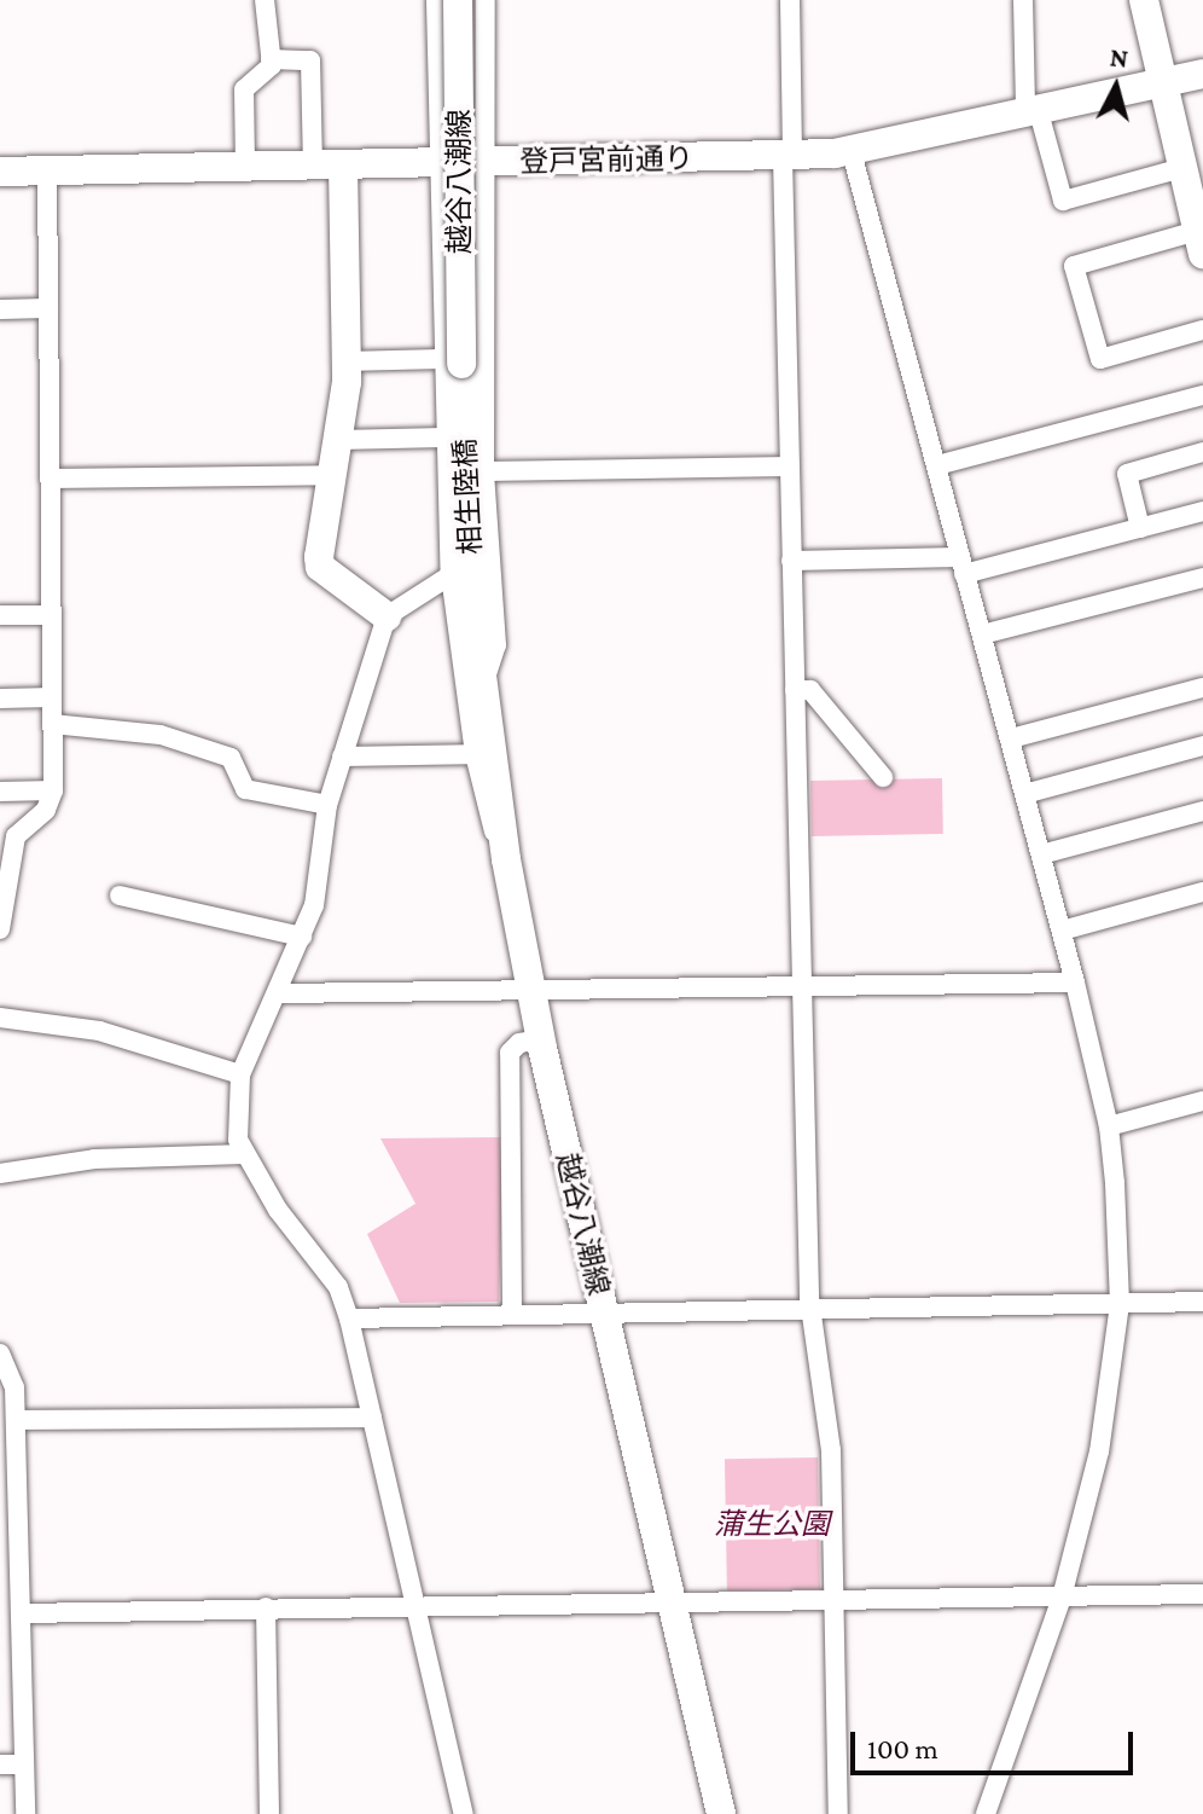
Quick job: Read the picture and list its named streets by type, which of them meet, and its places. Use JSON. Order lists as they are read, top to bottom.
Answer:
{
  "streets": {
    "street": ["登戸宮前通り", "越谷八潮線", "相生陸橋"]
  },
  "crossings": [
    ["越谷八潮線", "相生陸橋"]
  ],
  "parks": ["蒲生公園"],
  "scale_bar": "100 m",
  "north": "top"
}
